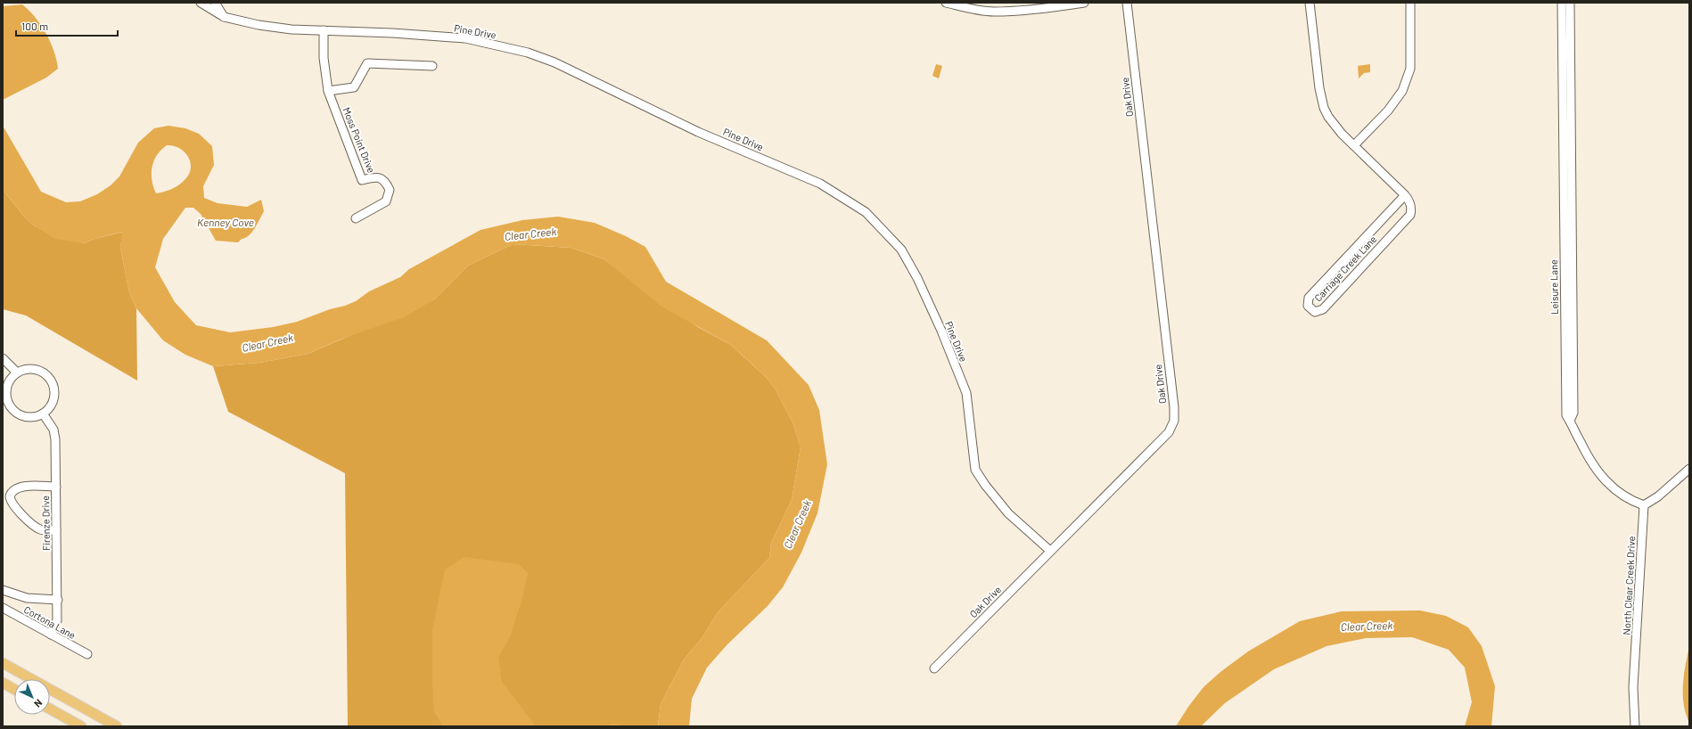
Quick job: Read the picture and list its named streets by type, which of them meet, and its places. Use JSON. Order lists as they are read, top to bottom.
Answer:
{
  "streets": {
    "street": [
      "Pine Drive",
      "Oak Drive",
      "Moss Point Drive",
      "Carriage Creek Lane",
      "Leisure Lane",
      "Firenze Drive",
      "North Clear Creek Drive",
      "Cortona Lane"
    ]
  },
  "crossings": [
    ["Pine Drive", "Oak Drive"],
    ["Pine Drive", "Moss Point Drive"],
    ["Leisure Lane", "North Clear Creek Drive"],
    ["Firenze Drive", "Cortona Lane"]
  ],
  "water": ["Kenney Cove", "Clear Creek"],
  "scale_bar": "100 m",
  "north": "bottom right"
}
